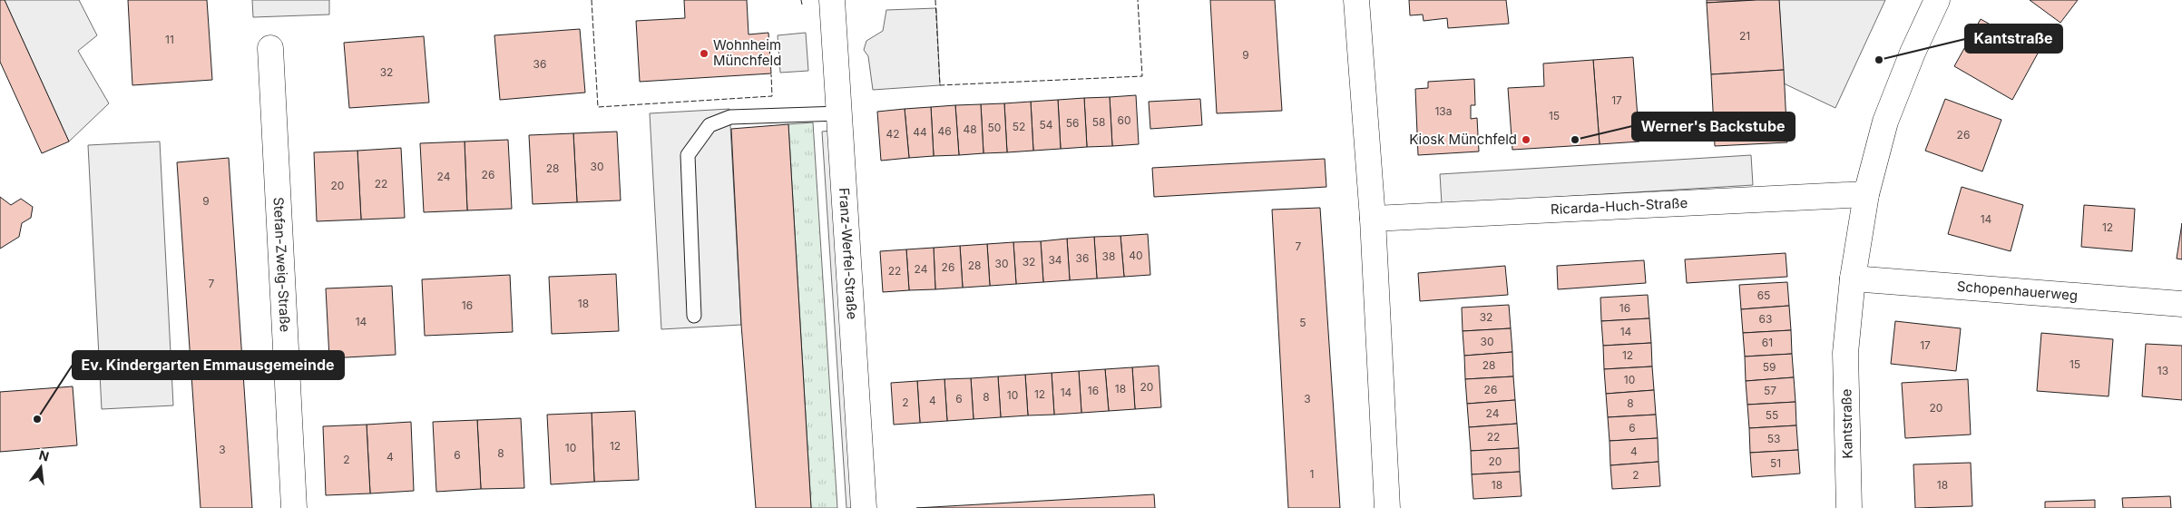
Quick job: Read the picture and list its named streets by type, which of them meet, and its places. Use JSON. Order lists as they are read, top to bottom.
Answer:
{
  "streets": {
    "street": [
      "Ricarda-Huch-Straße",
      "Franz-Werfel-Straße",
      "Stefan-Zweig-Straße",
      "Schopenhauerweg",
      "Kantstraße"
    ]
  },
  "crossings": [
    ["Ricarda-Huch-Straße", "Kantstraße"],
    ["Schopenhauerweg", "Kantstraße"]
  ],
  "places": [
    "Wohnheim Münchfeld",
    "Kantstraße",
    "Kiosk Münchfeld",
    "Werner's Backstube",
    "Ev. Kindergarten Emmausgemeinde"
  ],
  "house_numbers": [
    "21",
    "11",
    "9",
    "36",
    "32",
    "17",
    "13a",
    "15",
    "60",
    "58",
    "56",
    "54",
    "52",
    "50",
    "48",
    "46",
    "44",
    "42",
    "26",
    "30",
    "28",
    "26",
    "24",
    "22",
    "20",
    "9",
    "14",
    "12",
    "7",
    "40",
    "38",
    "36",
    "34",
    "32",
    "30",
    "28",
    "26",
    "24",
    "22",
    "7",
    "65",
    "18",
    "16",
    "16",
    "32",
    "63",
    "14",
    "5",
    "14",
    "30",
    "61",
    "17",
    "12",
    "15",
    "28",
    "59",
    "13",
    "10",
    "20",
    "18",
    "26",
    "16",
    "57",
    "14",
    "12",
    "10",
    "8",
    "6",
    "3",
    "4",
    "2",
    "8",
    "20",
    "24",
    "55",
    "6",
    "22",
    "53",
    "12",
    "10",
    "3",
    "4",
    "8",
    "6",
    "4",
    "2",
    "20",
    "51",
    "1",
    "2",
    "18",
    "18"
  ],
  "north": "top"
}
